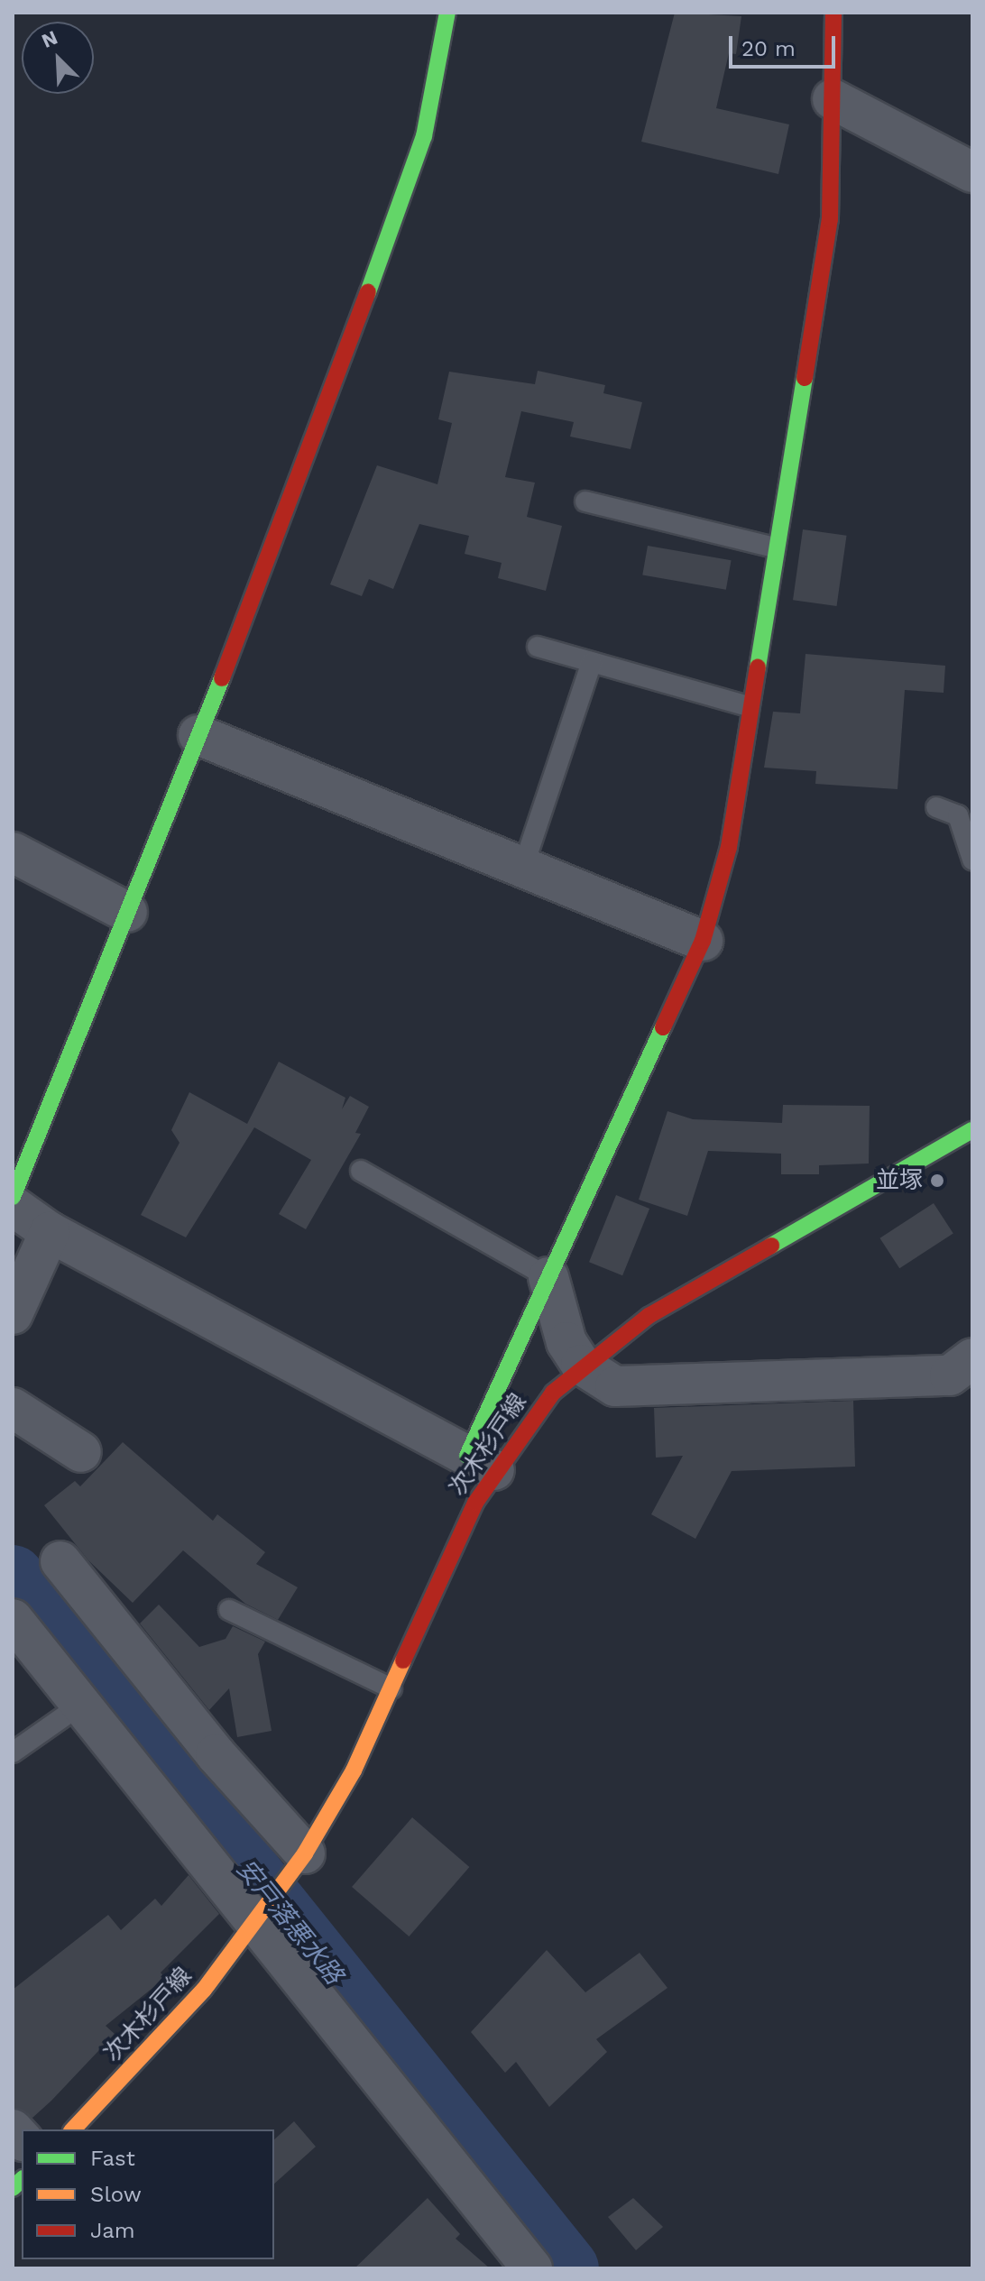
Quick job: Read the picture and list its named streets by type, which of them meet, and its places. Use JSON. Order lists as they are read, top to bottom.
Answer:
{
  "streets": {
    "street": ["次木杉戸線"]
  },
  "water": ["安戸落悪水路"],
  "places": ["並塚"],
  "legend": ["Fast", "Slow", "Jam"],
  "scale_bar": "20 m",
  "north": "top left"
}
